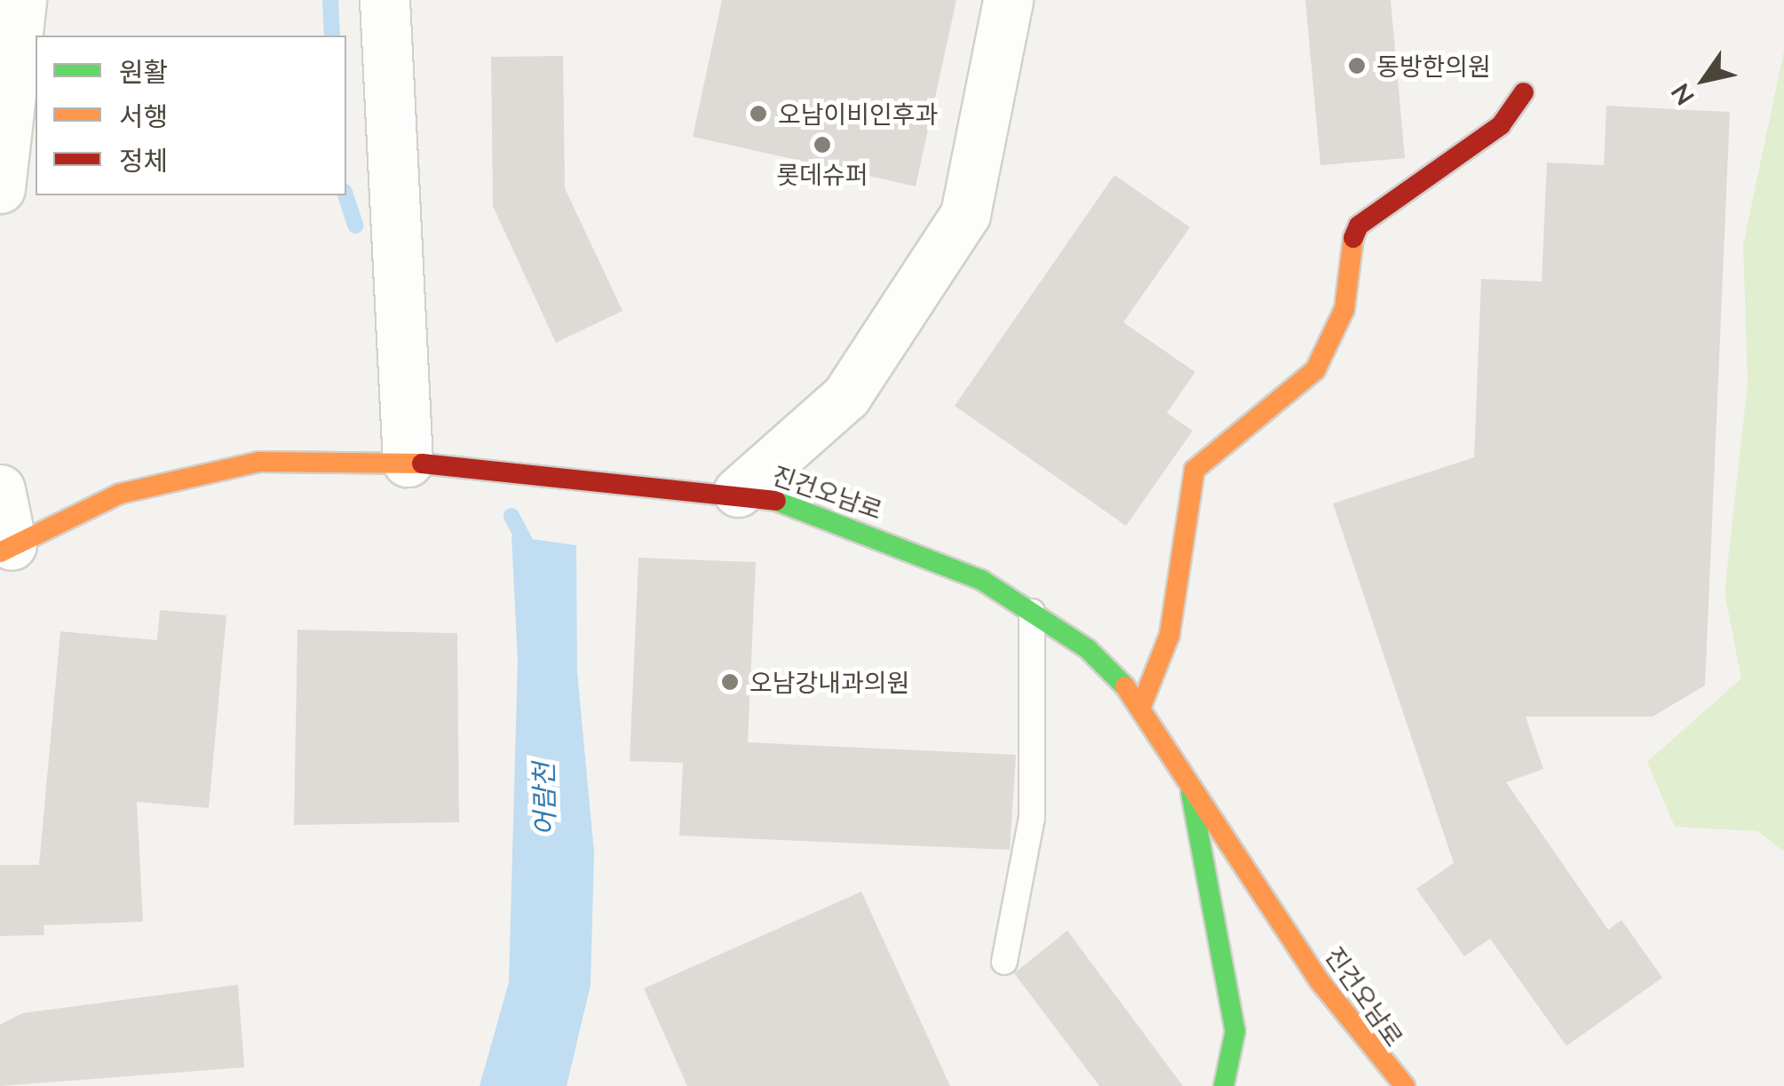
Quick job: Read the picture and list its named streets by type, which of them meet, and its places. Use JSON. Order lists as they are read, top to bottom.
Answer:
{
  "streets": {
    "main road": ["진건오남로"]
  },
  "water": ["어람천"],
  "places": [
    "동방한의원",
    "오남이비인후과",
    "롯데슈퍼",
    "오남강내과의원"
  ],
  "legend": ["원활", "서행", "정체"],
  "north": "bottom left"
}
